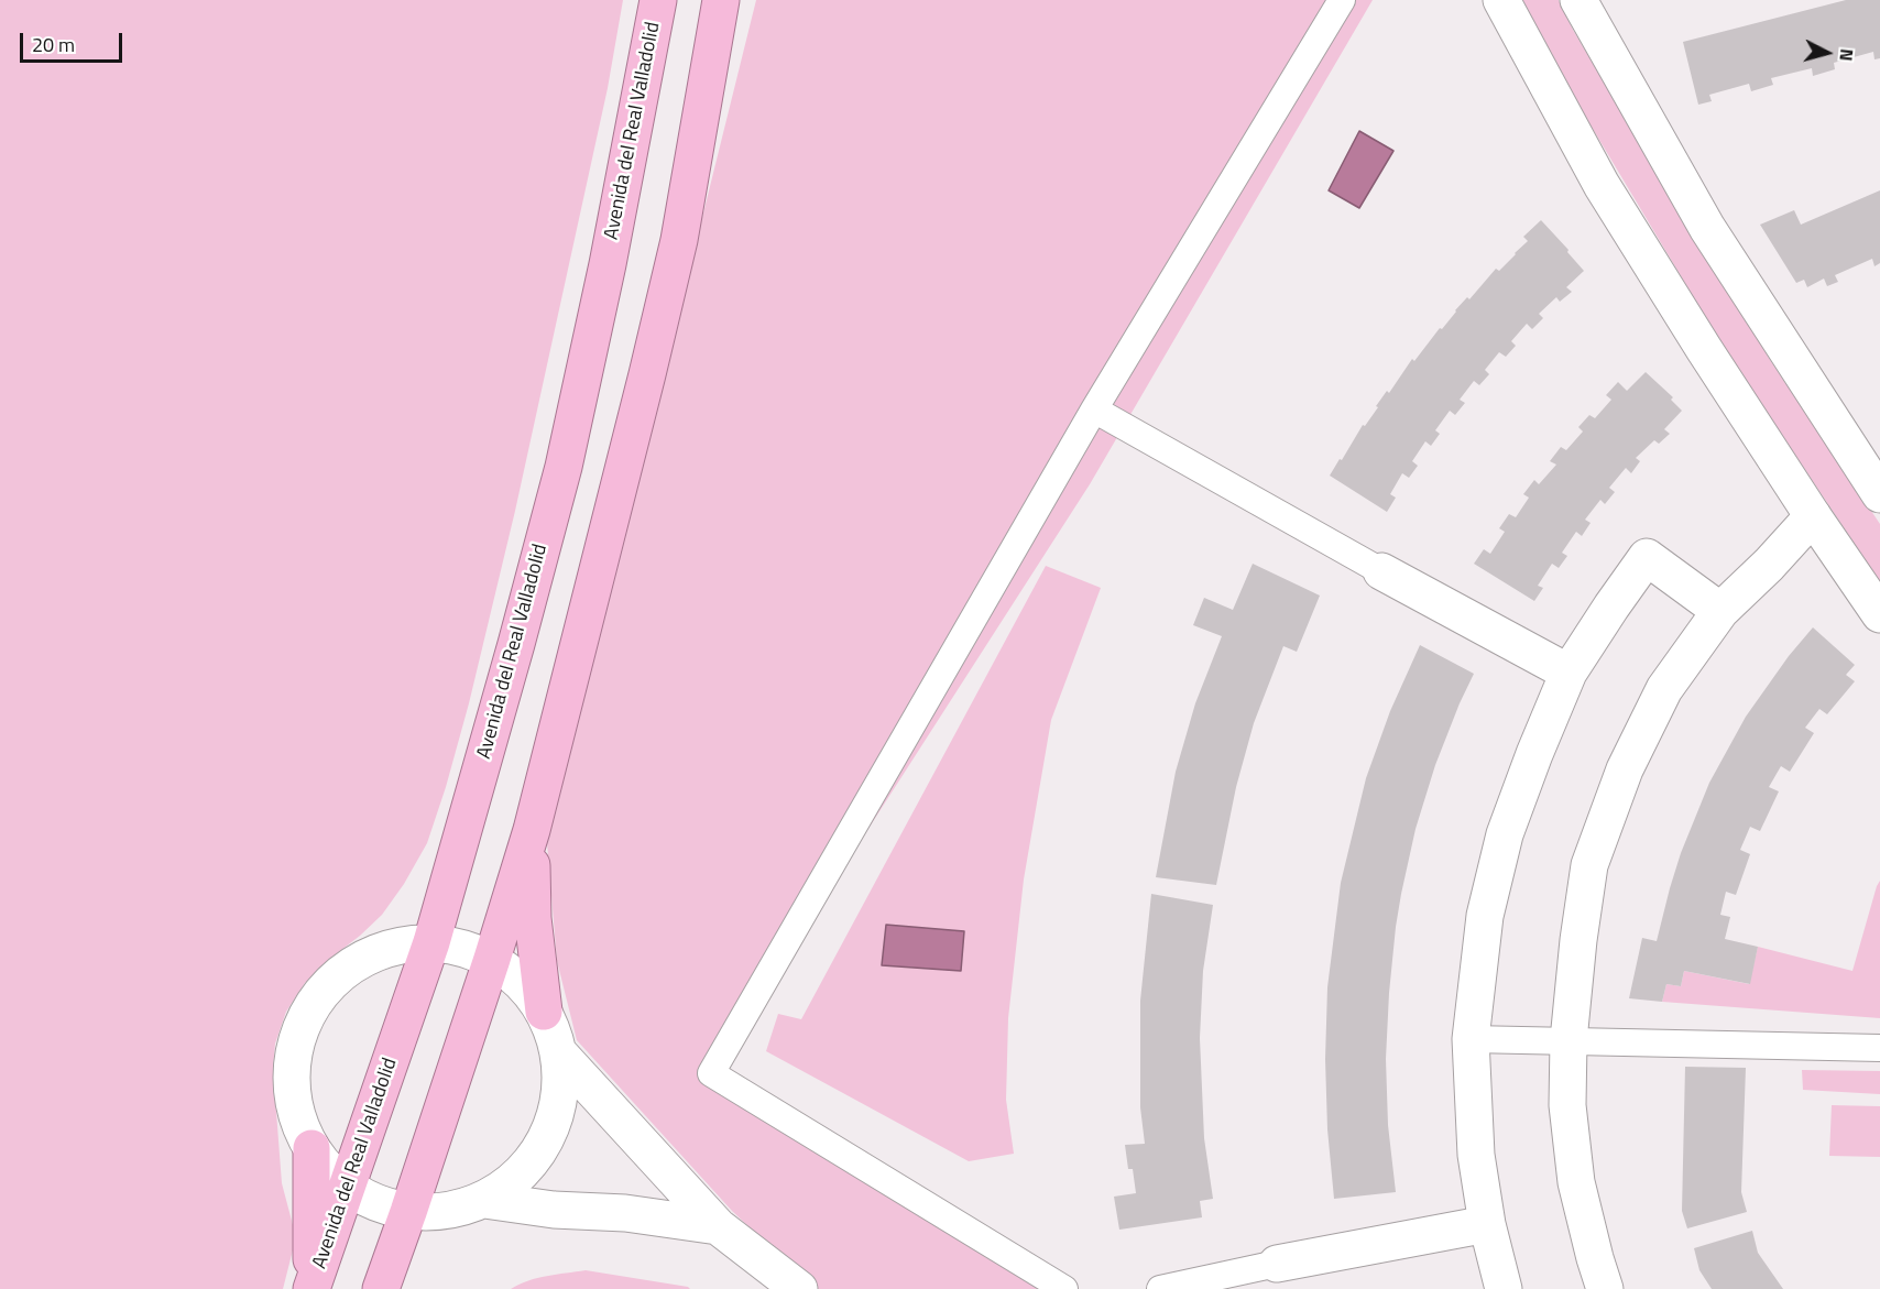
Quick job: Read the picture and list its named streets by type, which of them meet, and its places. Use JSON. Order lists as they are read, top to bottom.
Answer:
{
  "streets": {
    "highway": ["Avenida del Real Valladolid"]
  },
  "scale_bar": "20 m",
  "north": "right"
}
